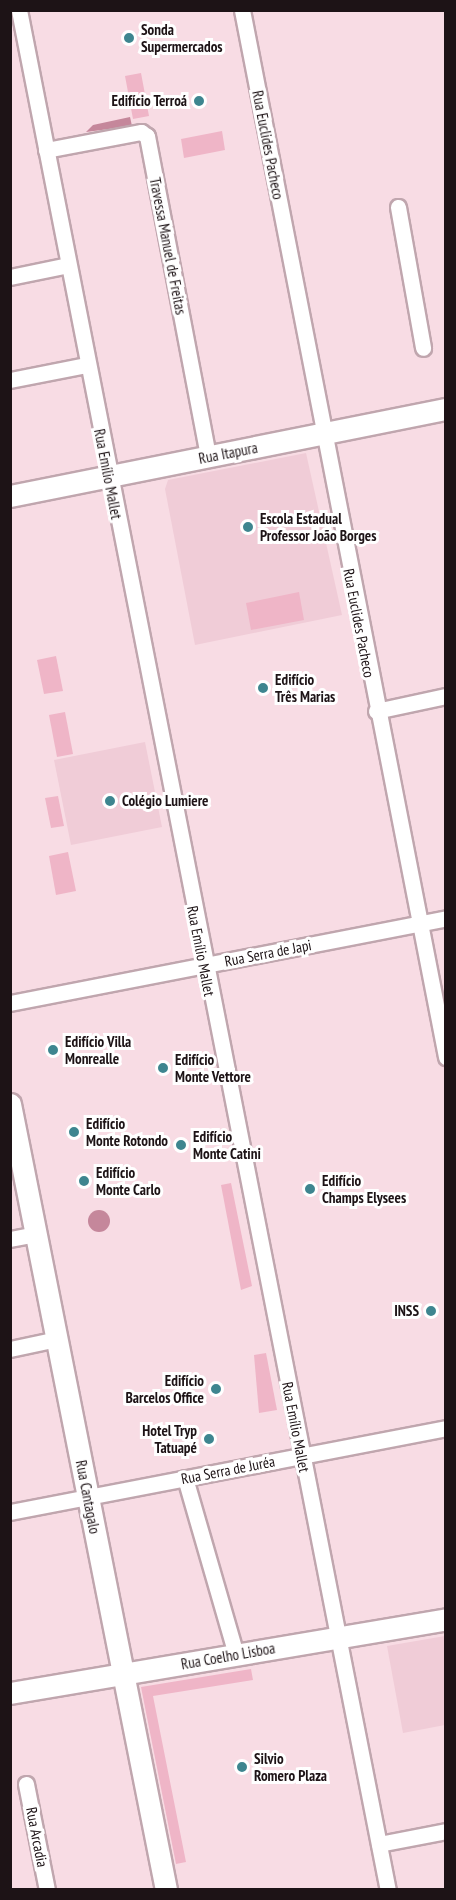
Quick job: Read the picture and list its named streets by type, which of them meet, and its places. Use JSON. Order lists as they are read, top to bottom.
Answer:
{
  "streets": {
    "street": [
      "Rua Euclides Pacheco",
      "Travessa Manuel de Freitas",
      "Rua Itapura",
      "Rua Emílio Mallet",
      "Rua Serra de Japi",
      "Rua Serra de Juréa",
      "Rua Cantagalo",
      "Rua Coelho Lisboa",
      "Rua Arcadia"
    ]
  },
  "crossings": [
    ["Rua Euclides Pacheco", "Rua Itapura"],
    ["Rua Euclides Pacheco", "Rua Serra de Japi"],
    ["Travessa Manuel de Freitas", "Rua Itapura"],
    ["Travessa Manuel de Freitas", "Rua Emílio Mallet"],
    ["Rua Itapura", "Rua Emílio Mallet"],
    ["Rua Emílio Mallet", "Rua Serra de Japi"],
    ["Rua Emílio Mallet", "Rua Serra de Juréa"],
    ["Rua Emílio Mallet", "Rua Coelho Lisboa"],
    ["Rua Serra de Juréa", "Rua Cantagalo"],
    ["Rua Cantagalo", "Rua Coelho Lisboa"]
  ],
  "places": [
    "Sonda Supermercados",
    "Edifício Terroá",
    "Escola Estadual Professor João Borges",
    "Edifício Três Marias",
    "Colégio Lumiere",
    "Edifício Villa Monrealle",
    "Edifício Monte Vettore",
    "Edifício Monte Rotondo",
    "Edifício Monte Catini",
    "Edifício Monte Carlo",
    "Edifício Champs Elysees",
    "INSS",
    "Edifício Barcelos Office",
    "Hotel Tryp Tatuapé",
    "Silvio Romero Plaza"
  ]
}
